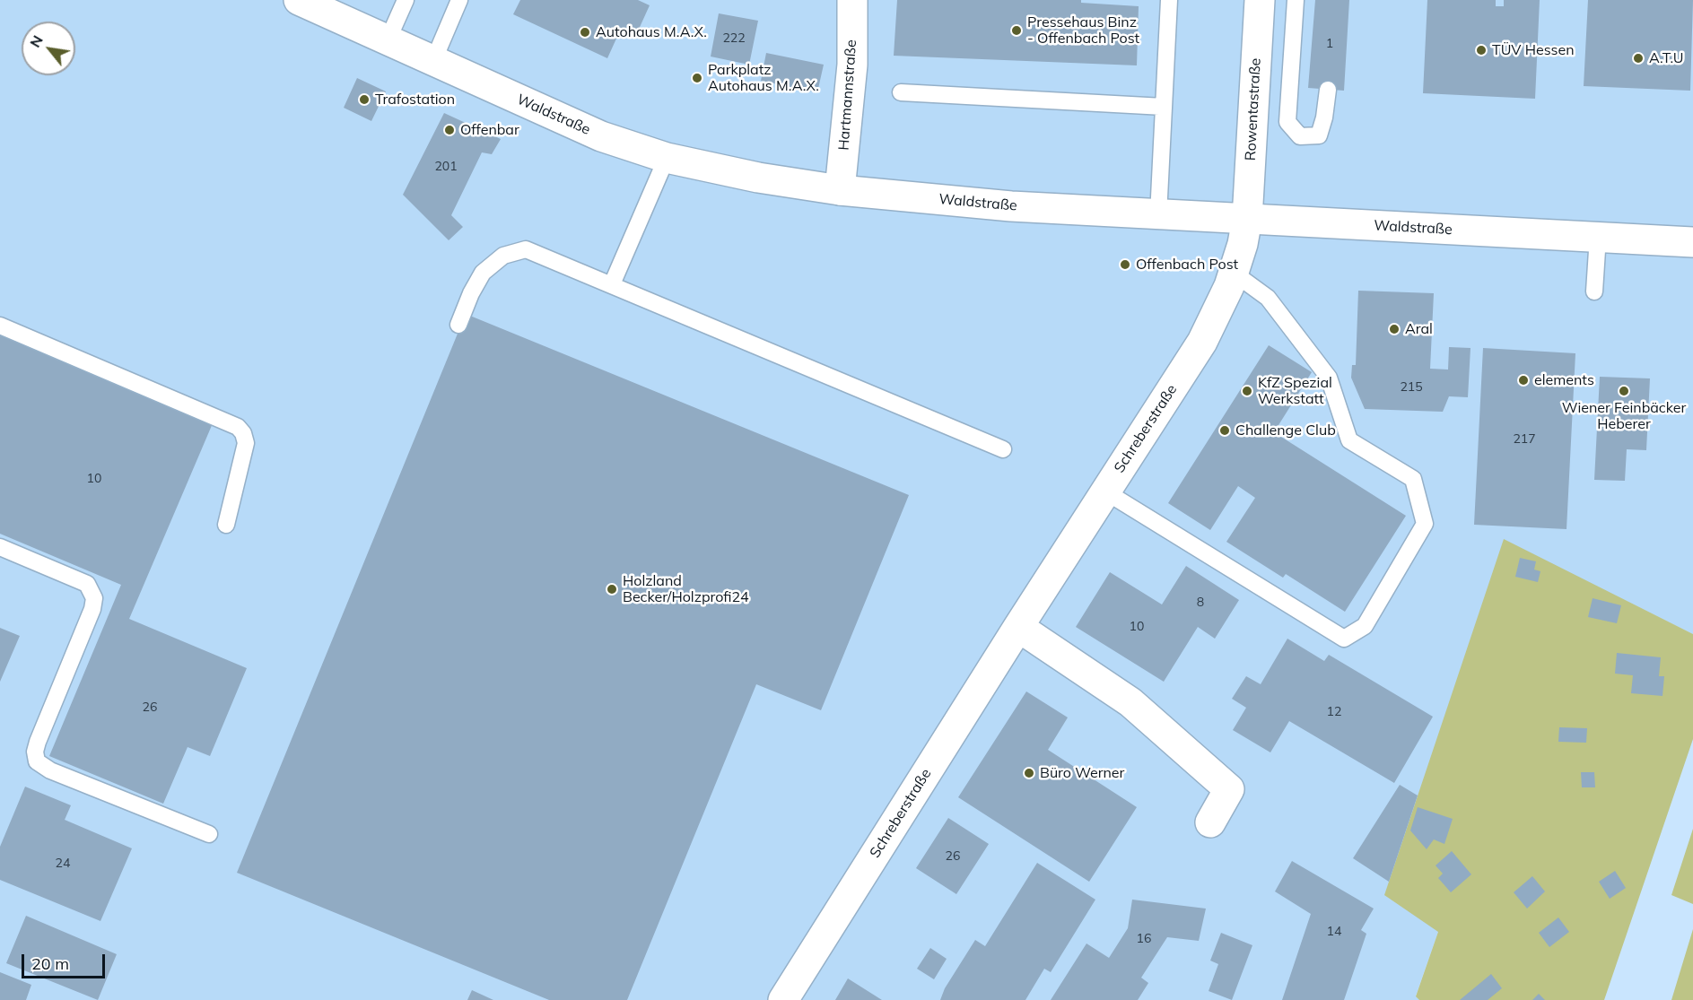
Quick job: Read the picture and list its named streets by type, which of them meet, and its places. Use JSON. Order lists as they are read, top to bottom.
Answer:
{
  "streets": {
    "street": [
      "Hartmannstraße",
      "Rowentastraße",
      "Waldstraße",
      "Schreberstraße"
    ]
  },
  "crossings": [
    ["Hartmannstraße", "Waldstraße"],
    ["Rowentastraße", "Waldstraße"],
    ["Rowentastraße", "Schreberstraße"],
    ["Waldstraße", "Schreberstraße"]
  ],
  "places": [
    "Pressehaus Binz - Offenbach Post",
    "Autohaus M.A.X.",
    "TÜV Hessen",
    "A.T.U",
    "Parkplatz Autohaus M.A.X.",
    "Trafostation",
    "Offenbar",
    "Offenbach Post",
    "Aral",
    "elements",
    "KfZ Spezial Werkstatt",
    "Wiener Feinbäcker Heberer",
    "Challenge Club",
    "Holzland Becker/Holzprofi24",
    "Büro Werner"
  ],
  "house_numbers": [
    "222",
    "1",
    "201",
    "215",
    "217",
    "10",
    "8",
    "10",
    "26",
    "12",
    "26",
    "24",
    "14",
    "16"
  ],
  "scale_bar": "20 m",
  "north": "top left"
}
